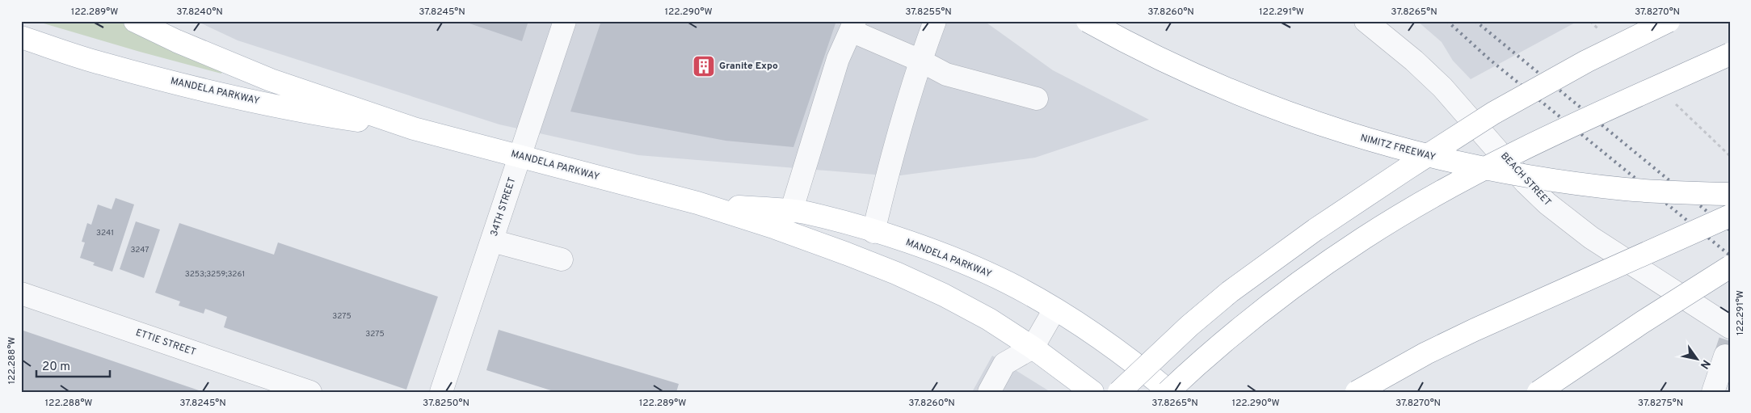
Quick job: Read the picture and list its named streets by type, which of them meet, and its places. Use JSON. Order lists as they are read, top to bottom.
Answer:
{
  "streets": {
    "main road": ["MANDELA PARKWAY", "NIMITZ FREEWAY"],
    "street": ["BEACH STREET", "34TH STREET", "ETTIE STREET"]
  },
  "crossings": [
    ["MANDELA PARKWAY", "34TH STREET"]
  ],
  "places": {
    "building": ["Granite Expo"]
  },
  "house_numbers": [
    "3241",
    "3247",
    "3253;3259;3261",
    "3275",
    "3275"
  ],
  "scale_bar": "20 m",
  "north": "bottom right",
  "coordinates": [
    "122.289°W",
    "37.8240°N",
    "37.8245°N",
    "122.290°W",
    "37.8255°N",
    "37.8260°N",
    "122.291°W",
    "37.8265°N",
    "37.8270°N",
    "122.288°W",
    "37.8250°N",
    "37.8275°N"
  ]
}
